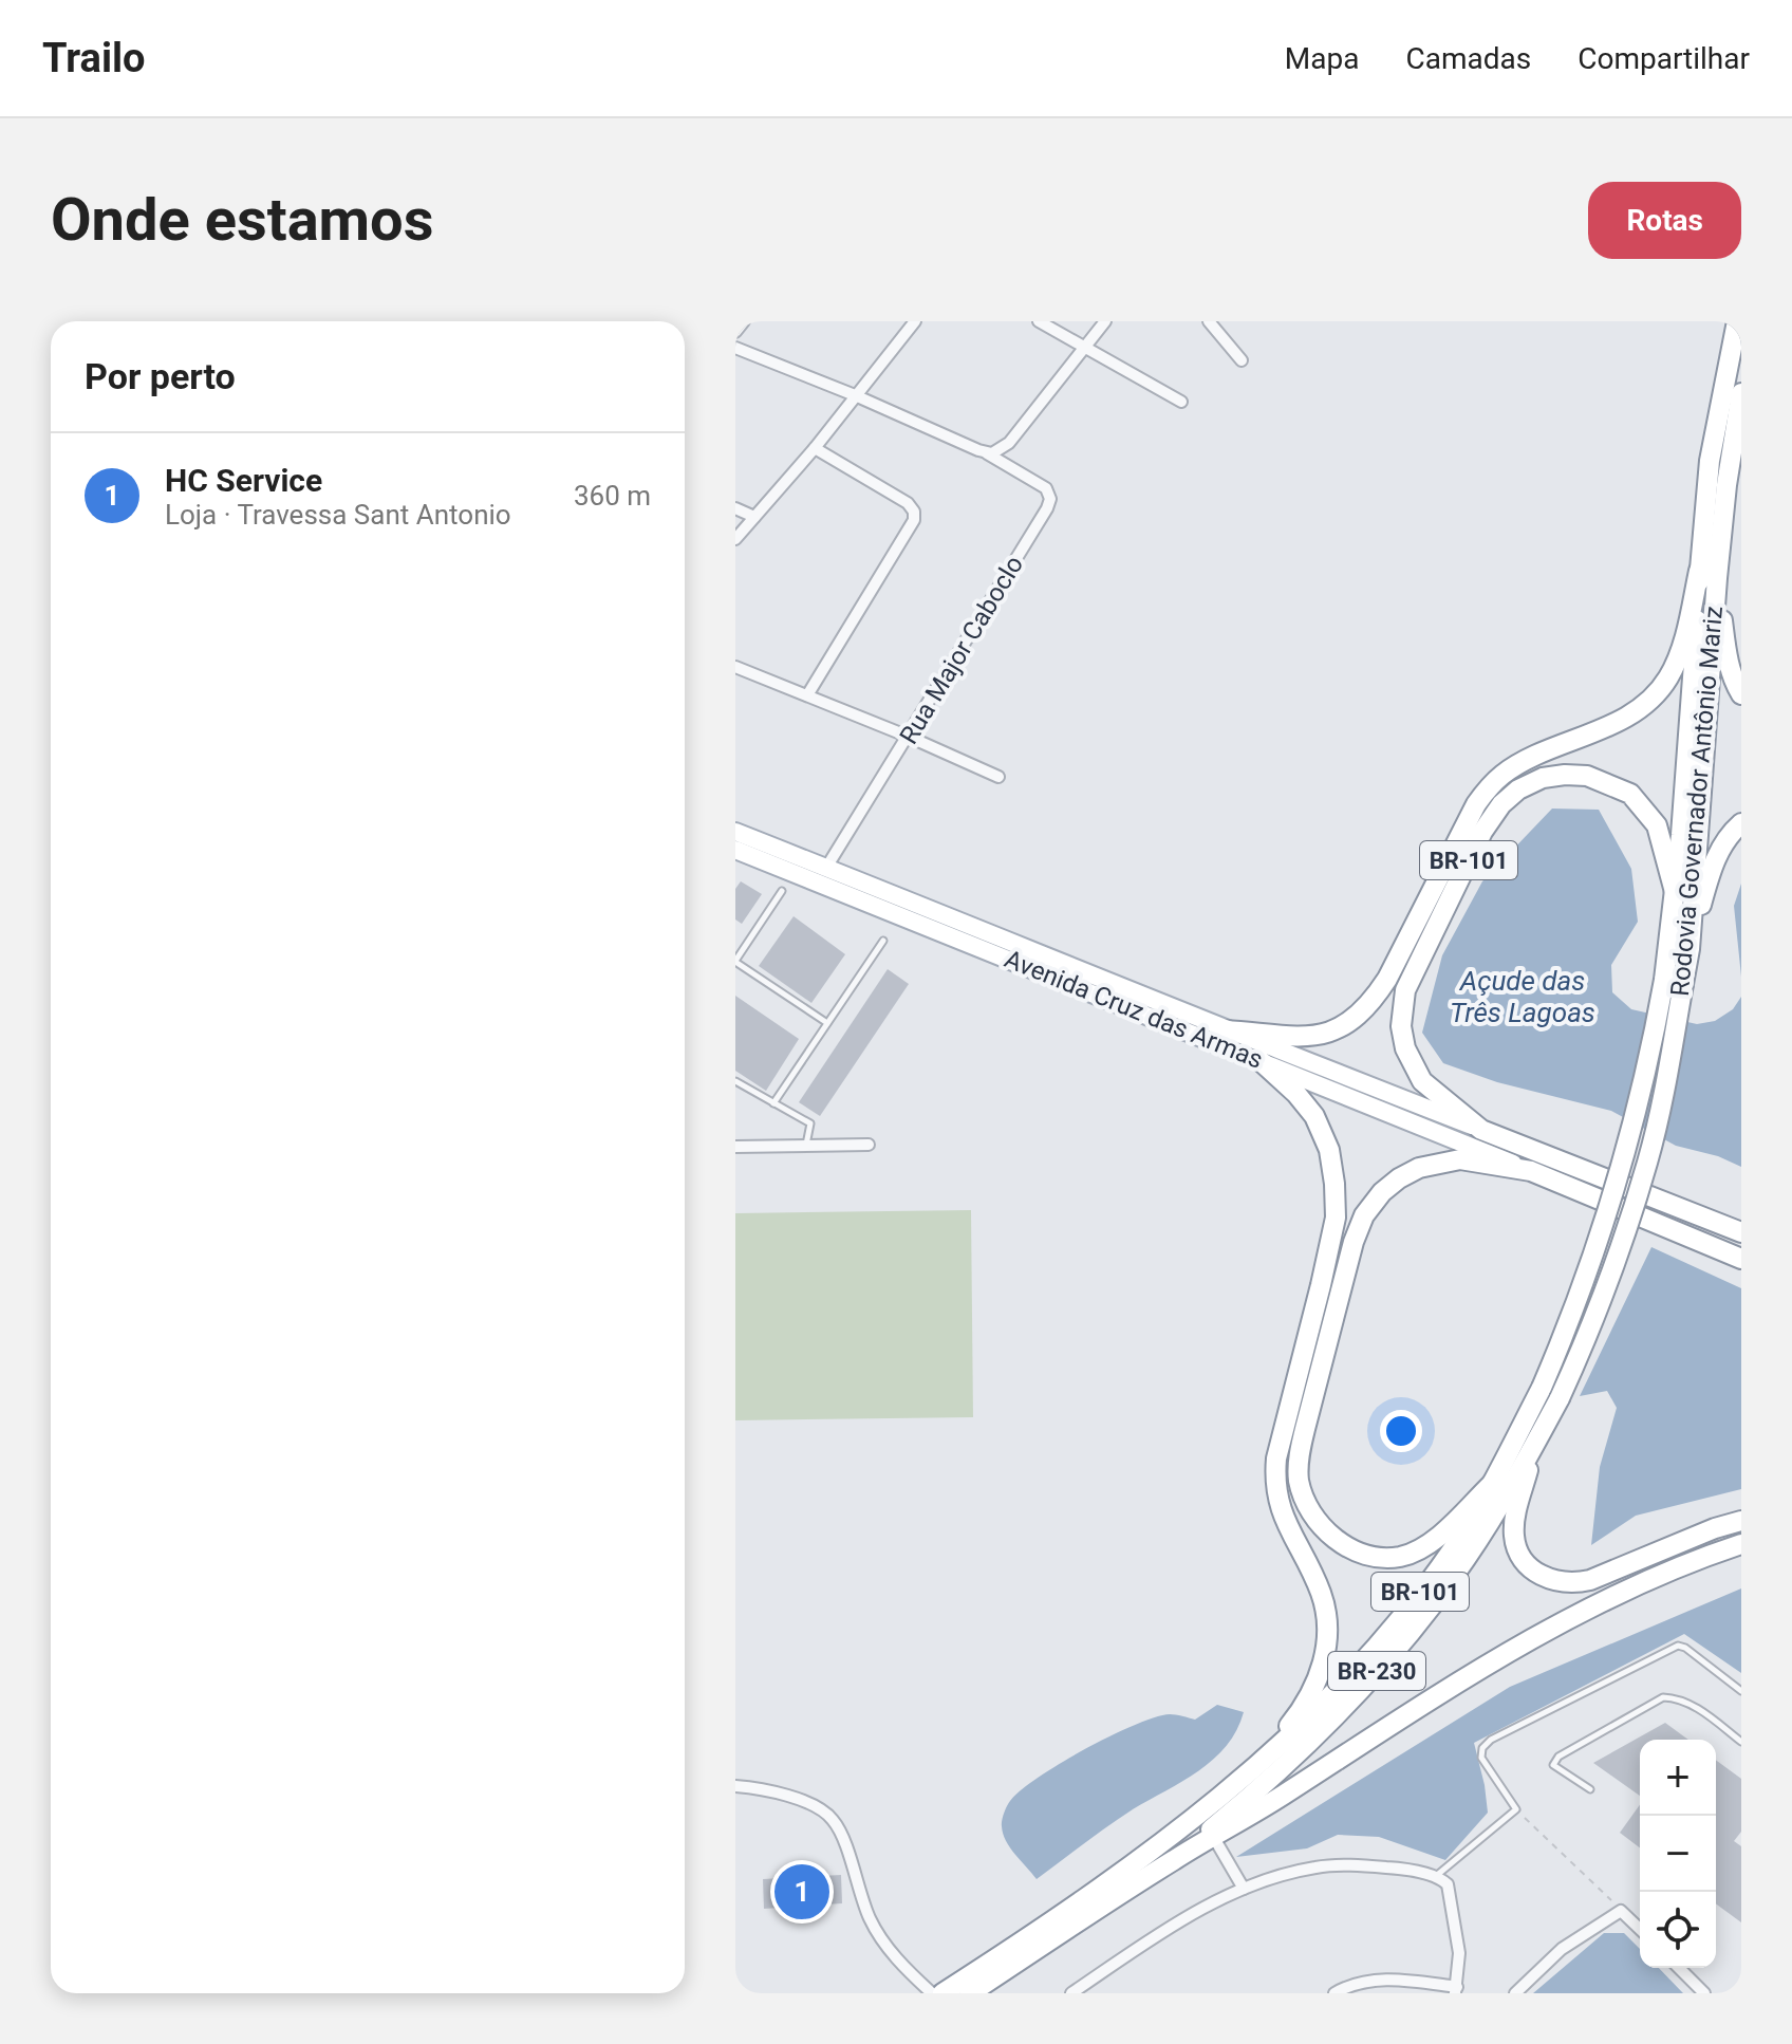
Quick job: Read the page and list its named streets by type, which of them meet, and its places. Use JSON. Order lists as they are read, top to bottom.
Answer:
{
  "streets": {
    "highway": ["Rodovia Governador Antônio Mariz", "BR-101", "BR-230"],
    "main road": ["Avenida Cruz das Armas"],
    "street": ["Rua Major Caboclo"]
  },
  "crossings": [
    ["Rua Major Caboclo", "Avenida Cruz das Armas"],
    ["Rodovia Governador Antônio Mariz", "BR-101"],
    ["BR-101", "Avenida Cruz das Armas"]
  ],
  "water": ["Açude das Três Lagoas"],
  "page": {
    "header": "Trailo",
    "nav": ["Mapa", "Camadas", "Compartilhar"],
    "buttons": "Rotas",
    "title": "Onde estamos",
    "heading": "Por perto",
    "list": [
      {
        "mark": "1",
        "name": "HC Service",
        "note": "Loja · Travessa Sant Antonio",
        "value": "360 m"
      }
    ],
    "map_buttons": ["+", "−"],
    "pins": "1"
  }
}
